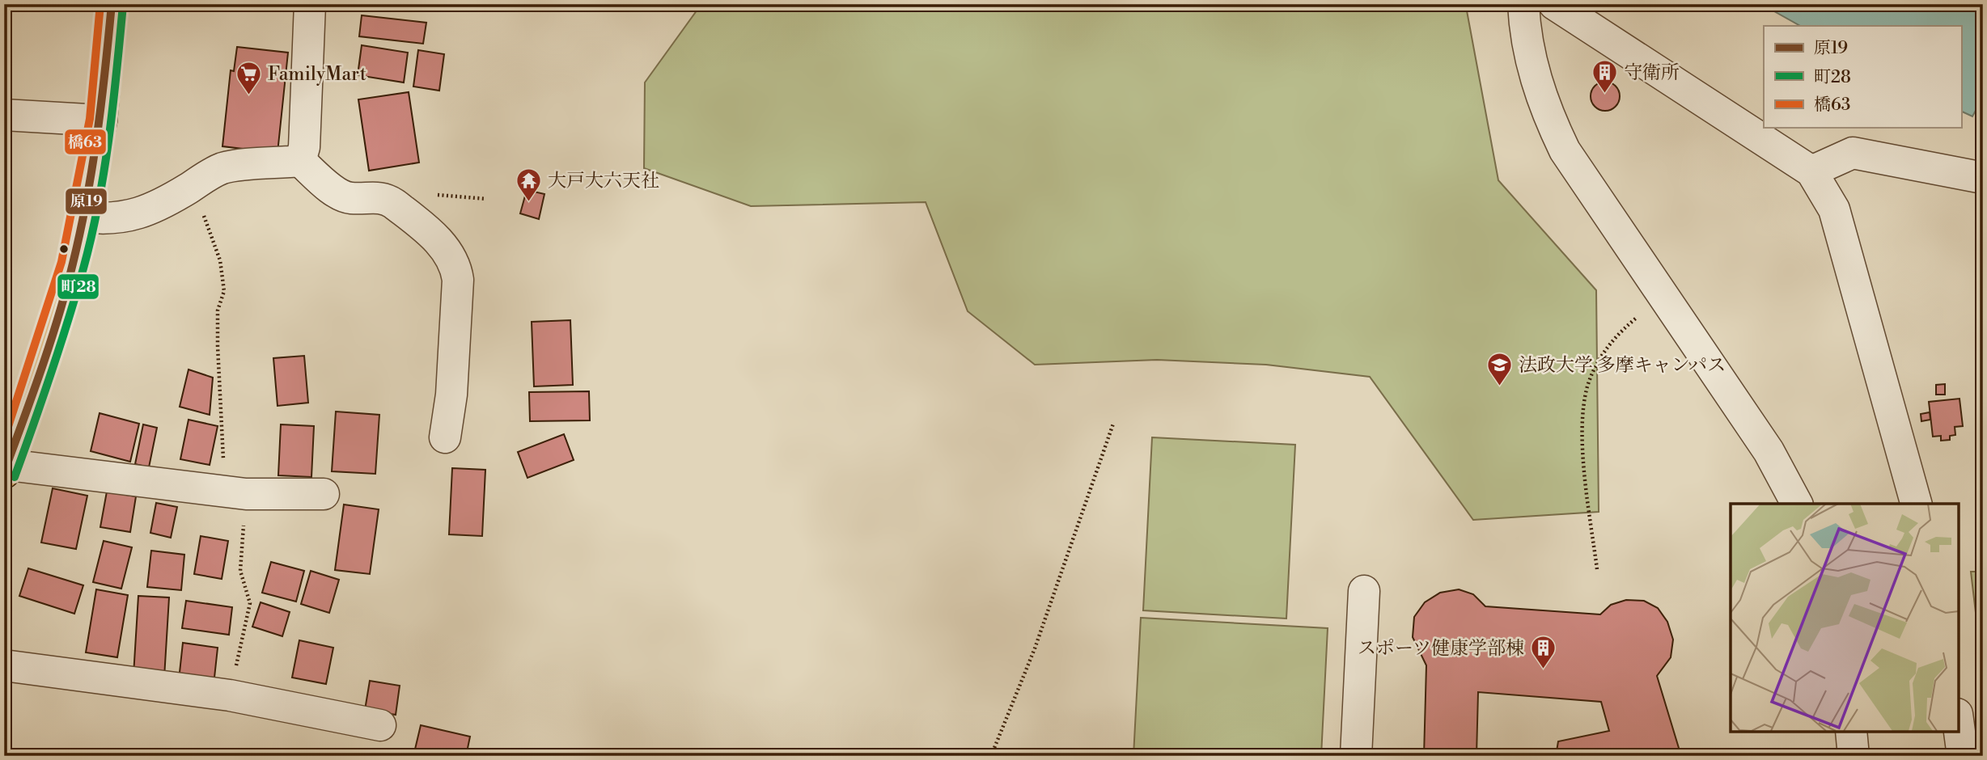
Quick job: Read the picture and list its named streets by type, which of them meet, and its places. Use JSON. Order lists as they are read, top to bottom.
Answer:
{
  "places": {
    "building": ["守衛所", "スポーツ健康学部棟"],
    "supermarket": ["FamilyMart"],
    "temple": ["大戸大六天社"],
    "school or university": ["法政大学 多摩キャンパス"]
  },
  "lines": ["transit line 原19", "transit line 橋63", "transit line 町28"],
  "legend": ["原19", "町28", "橋63"]
}
